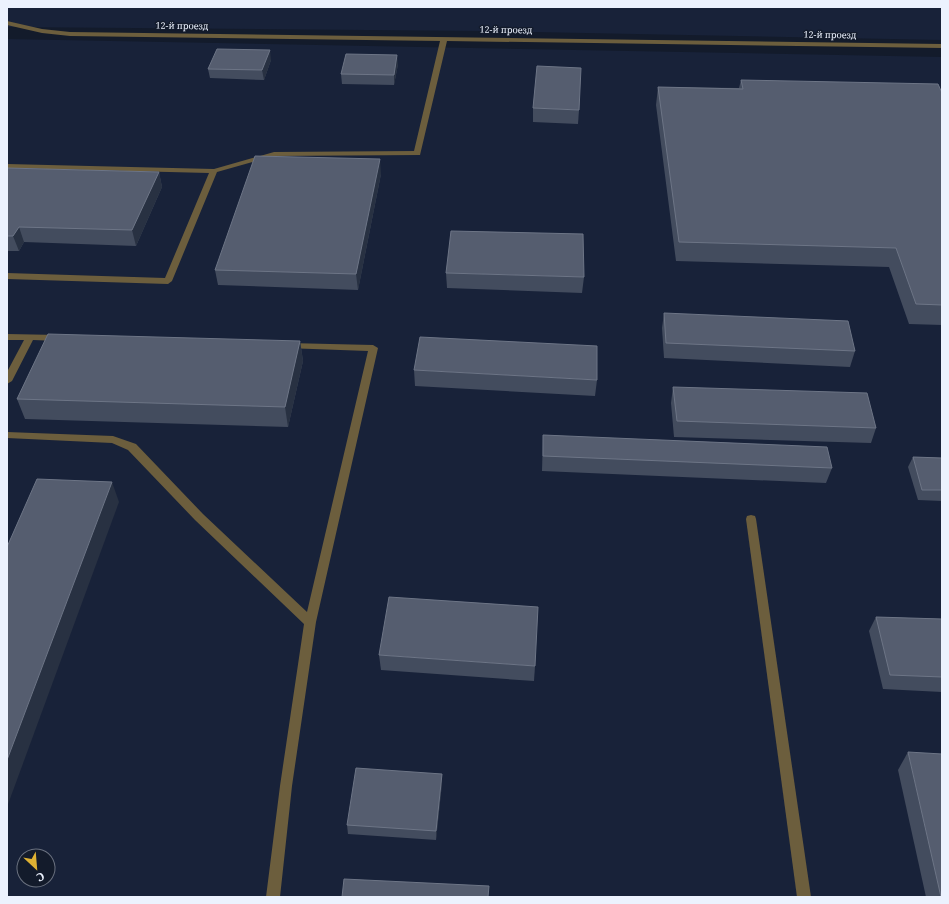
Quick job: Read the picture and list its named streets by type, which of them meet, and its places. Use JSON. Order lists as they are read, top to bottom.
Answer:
{
  "streets": {
    "street": ["12-й проезд"]
  },
  "north": "bottom right"
}
